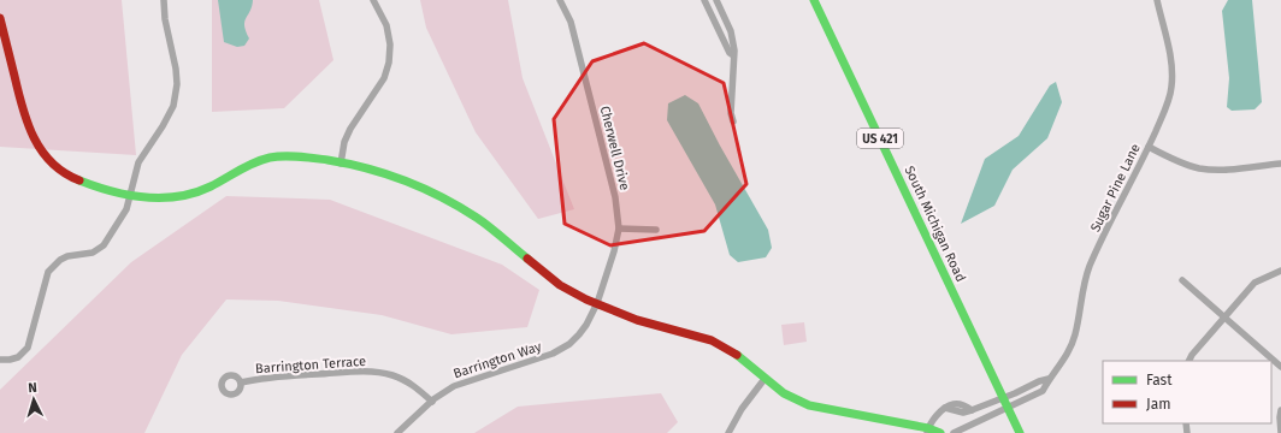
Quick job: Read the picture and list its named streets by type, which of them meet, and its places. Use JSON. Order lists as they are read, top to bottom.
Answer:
{
  "streets": {
    "street": [
      "US 421",
      "Cherwell Drive",
      "Sugar Pine Lane",
      "South Michigan Road",
      "Barrington Way",
      "Barrington Terrace"
    ]
  },
  "crossings": [
    ["Cherwell Drive", "Barrington Way"],
    ["Sugar Pine Lane", "South Michigan Road"],
    ["Barrington Way", "Barrington Terrace"]
  ],
  "legend": ["Fast", "Jam"],
  "north": "top"
}
